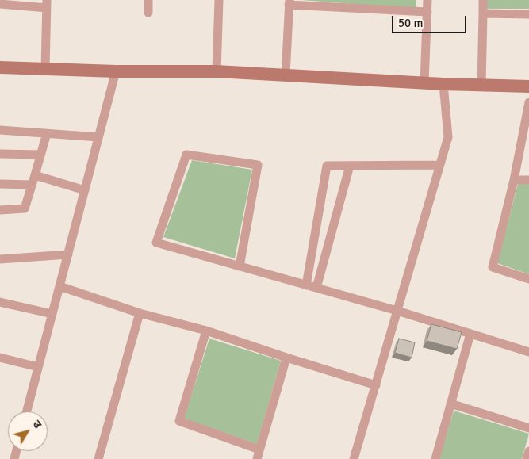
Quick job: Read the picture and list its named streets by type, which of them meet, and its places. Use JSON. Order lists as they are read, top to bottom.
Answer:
{
  "scale_bar": "50 m",
  "north": "top right"
}
